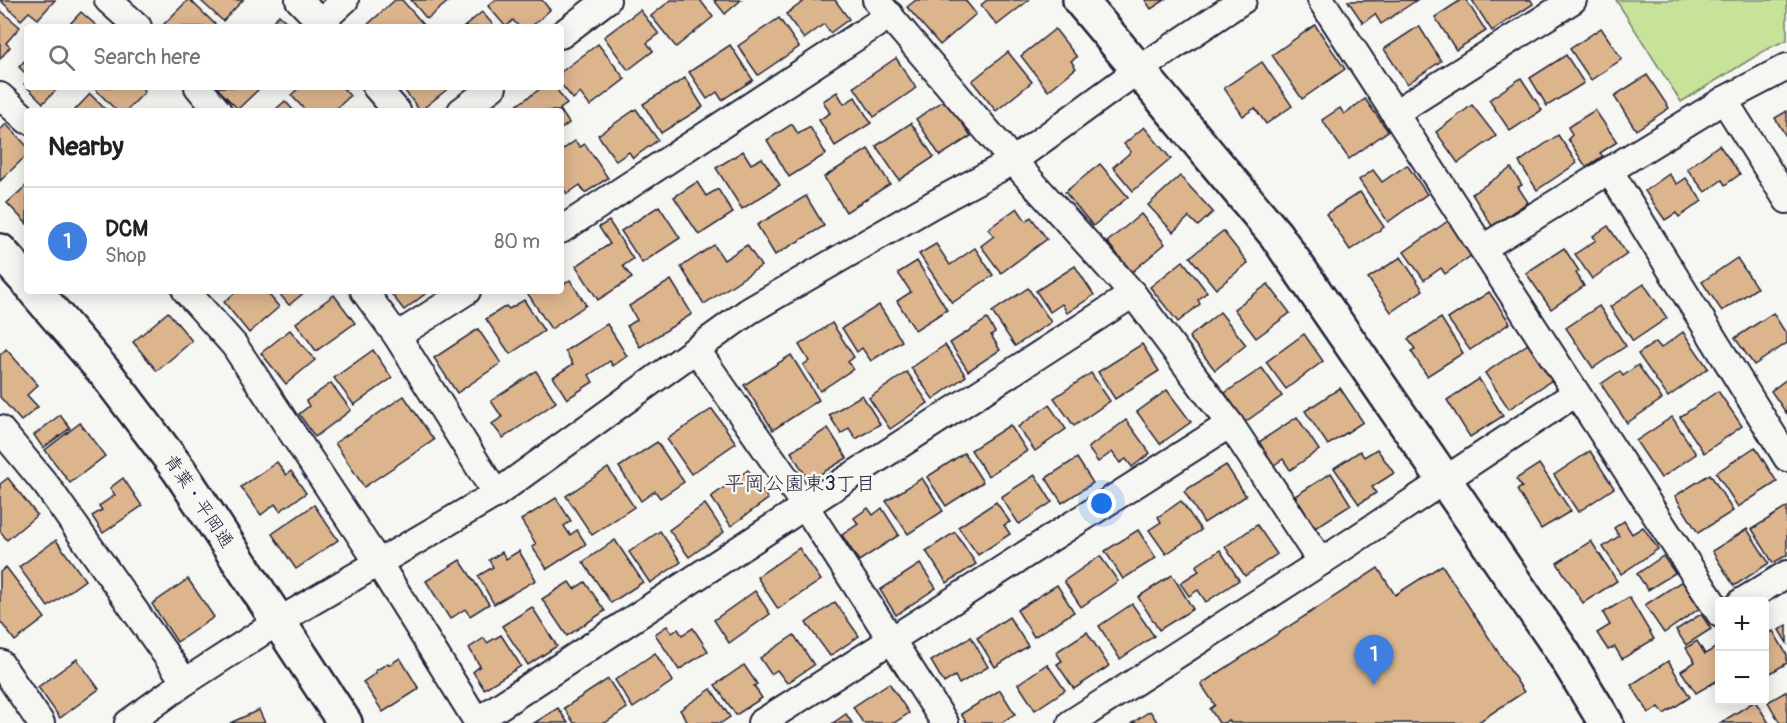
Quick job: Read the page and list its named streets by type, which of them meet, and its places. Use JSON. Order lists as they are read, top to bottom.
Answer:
{
  "streets": {
    "street": ["青葉・平岡通"]
  },
  "districts": ["平岡公園東3丁目"],
  "page": {
    "search": "Search here",
    "heading": "Nearby",
    "list": [
      {
        "mark": "1",
        "name": "DCM",
        "note": "Shop",
        "value": "80 m"
      }
    ],
    "map_buttons": ["+", "−"],
    "pins": "1"
  }
}
